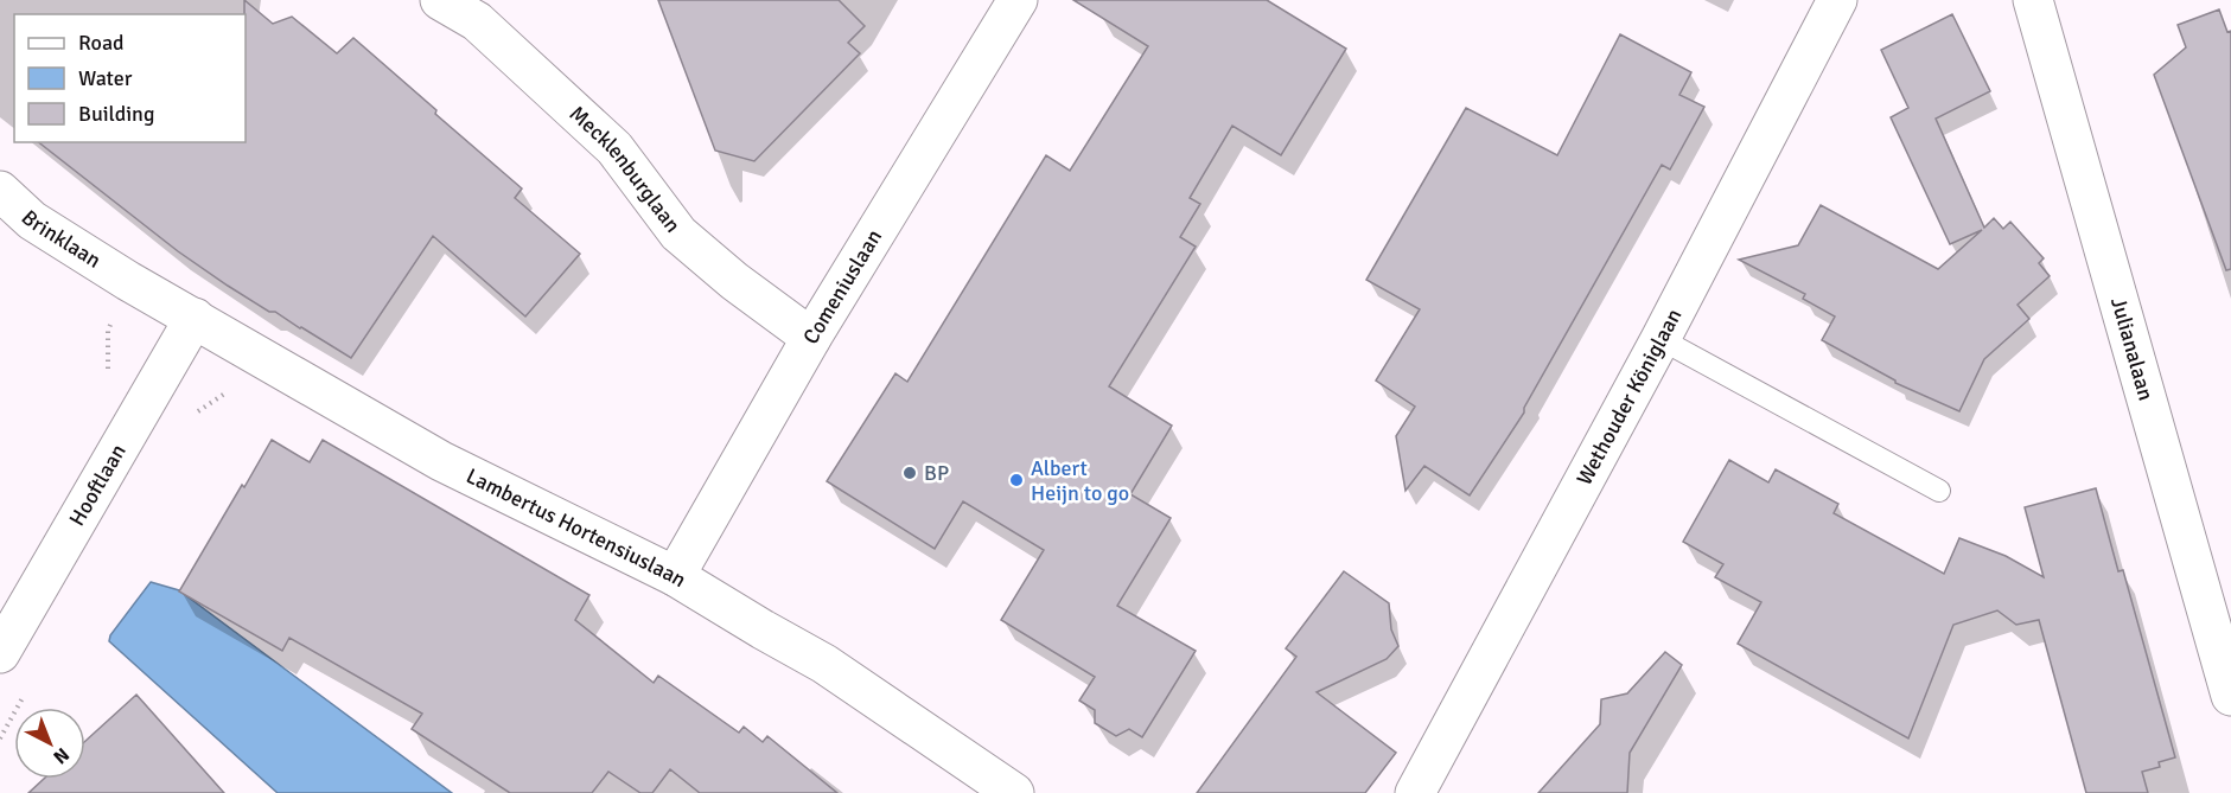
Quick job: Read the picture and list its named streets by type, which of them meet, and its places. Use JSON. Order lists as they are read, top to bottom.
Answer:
{
  "streets": {
    "street": [
      "Mecklenburglaan",
      "Brinklaan",
      "Comeniuslaan",
      "Julianalaan",
      "Wethouder Königlaan",
      "Hooftlaan",
      "Lambertus Hortensiuslaan"
    ]
  },
  "crossings": [
    ["Mecklenburglaan", "Comeniuslaan"],
    ["Brinklaan", "Lambertus Hortensiuslaan"],
    ["Comeniuslaan", "Lambertus Hortensiuslaan"],
    ["Hooftlaan", "Lambertus Hortensiuslaan"]
  ],
  "places": ["BP", "Albert Heijn to go"],
  "legend": ["Road", "Water", "Building"],
  "north": "bottom right"
}
